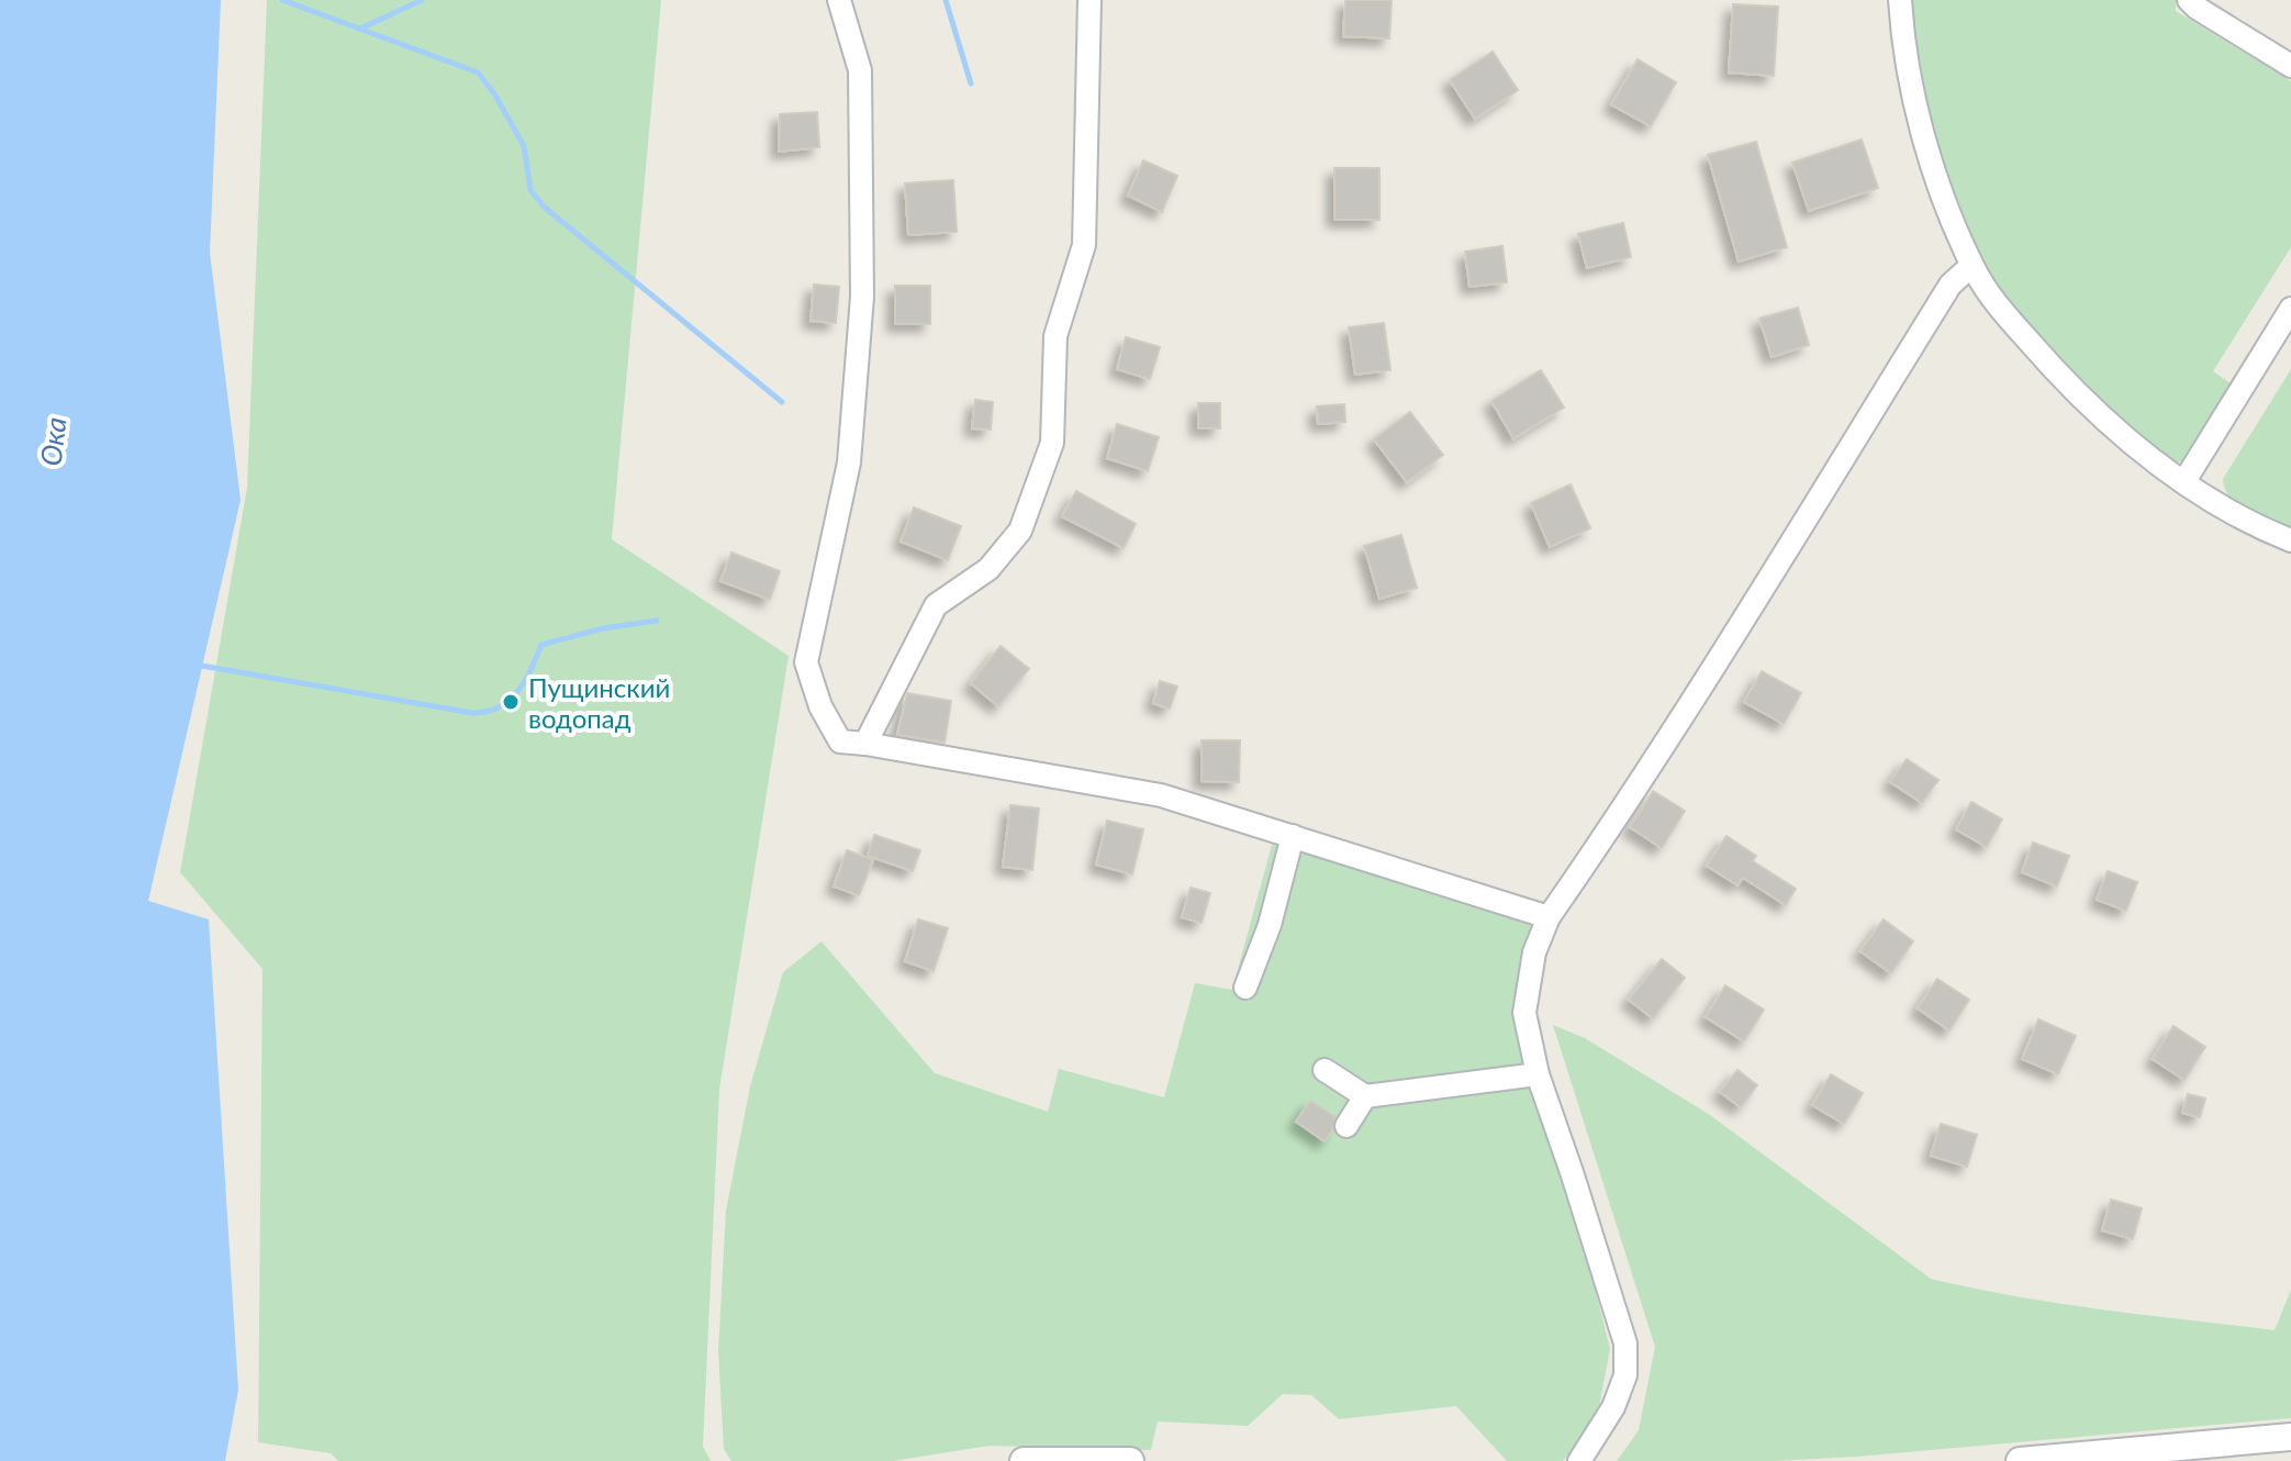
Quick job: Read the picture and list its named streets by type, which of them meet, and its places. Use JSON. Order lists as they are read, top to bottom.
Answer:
{
  "water": ["Ока"],
  "places": ["Пущинский водопад"]
}
